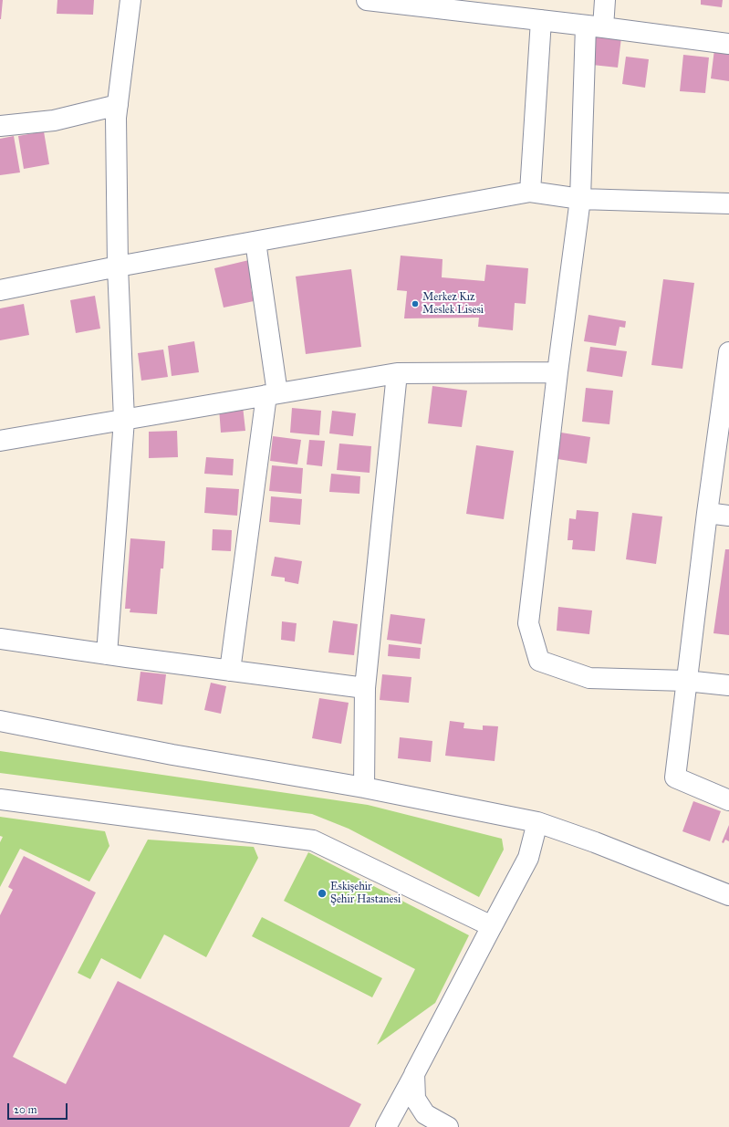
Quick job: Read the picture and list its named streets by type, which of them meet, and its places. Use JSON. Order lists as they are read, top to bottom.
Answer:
{
  "places": ["Merkez Kız Meslek Lisesi", "Eskişehir Şehir Hastanesi"],
  "scale_bar": "20 m"
}
